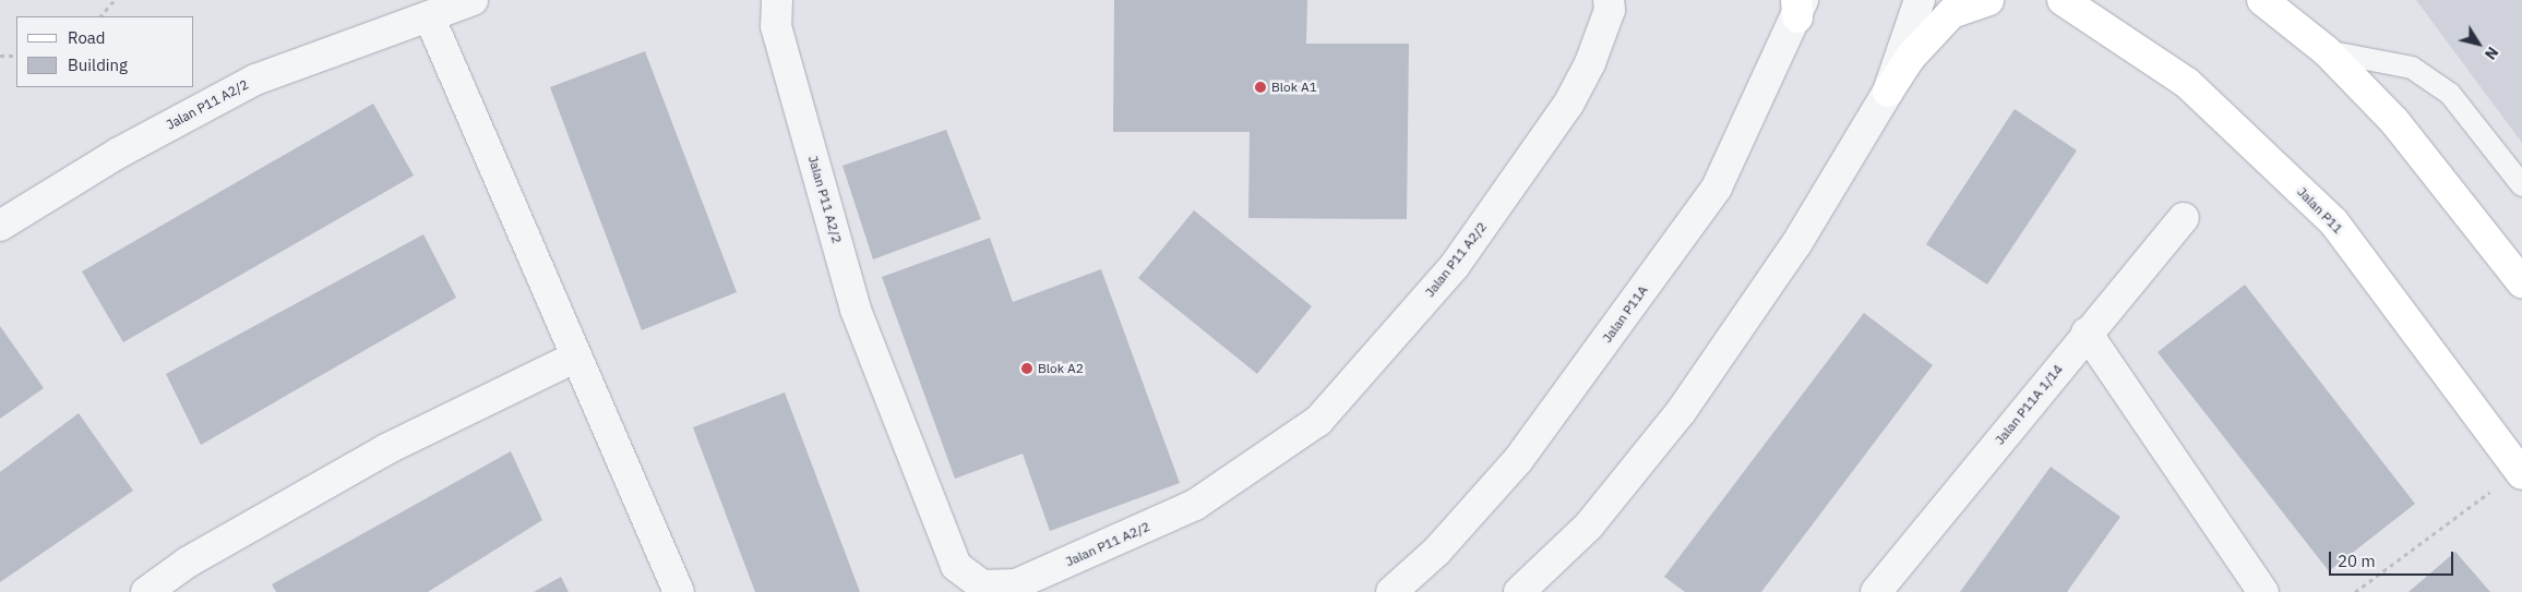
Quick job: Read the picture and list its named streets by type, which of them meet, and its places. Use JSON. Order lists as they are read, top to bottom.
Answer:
{
  "streets": {
    "main road": ["Jalan P11"],
    "street": ["Jalan P11 A2/2", "Jalan P11A", "Jalan P11A 1/14"]
  },
  "places": ["Blok A1", "Blok A2"],
  "legend": ["Road", "Building"],
  "scale_bar": "20 m",
  "north": "bottom right"
}
